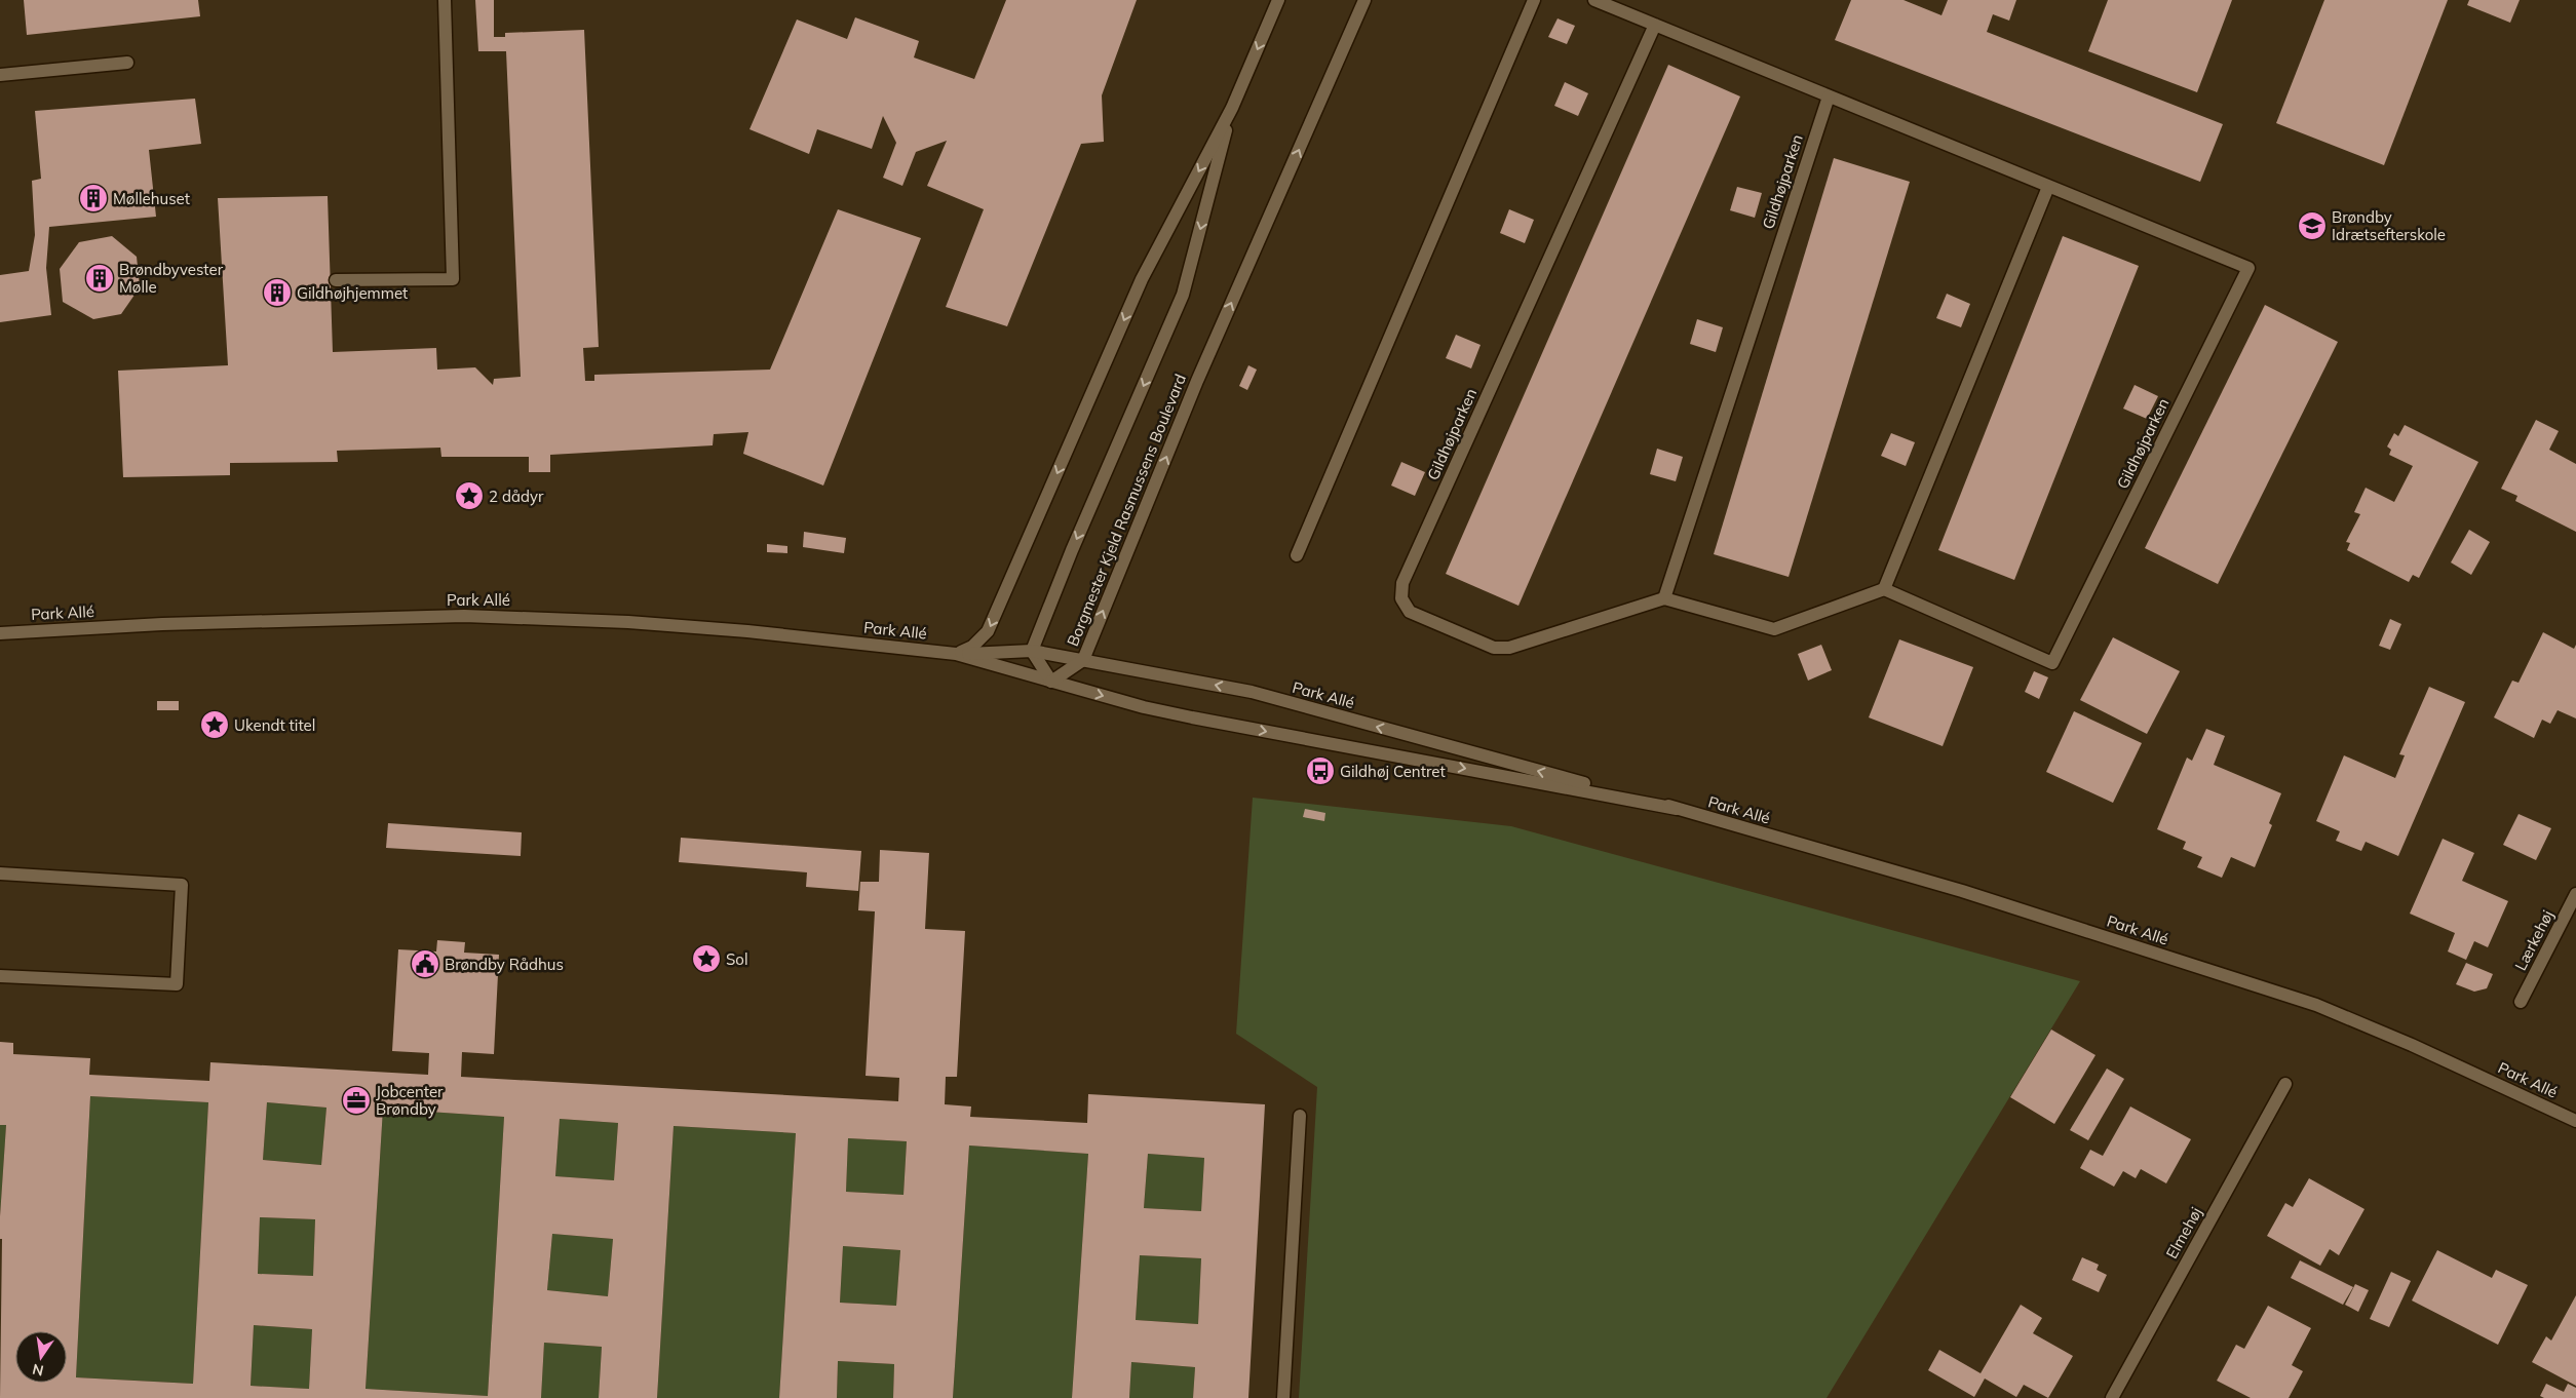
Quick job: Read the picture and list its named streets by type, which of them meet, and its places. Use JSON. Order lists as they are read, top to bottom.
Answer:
{
  "streets": {
    "street": [
      "Gildhøjparken",
      "Borgmester Kjeld Rasmussens Boulevard",
      "Park Allé",
      "Lærkehøj",
      "Elmehøj"
    ]
  },
  "crossings": [
    ["Borgmester Kjeld Rasmussens Boulevard", "Park Allé"]
  ],
  "places": {
    "building": ["Møllehuset", "Brøndbyvester Mølle", "Gildhøjhjemmet"],
    "school or university": ["Brøndby Idrætsefterskole"],
    "place": ["2 dådyr", "Ukendt titel", "Sol"],
    "bus stop": ["Gildhøj Centret"],
    "public building": ["Brøndby Rådhus"],
    "office": ["Jobcenter Brøndby"]
  },
  "north": "bottom"
}
